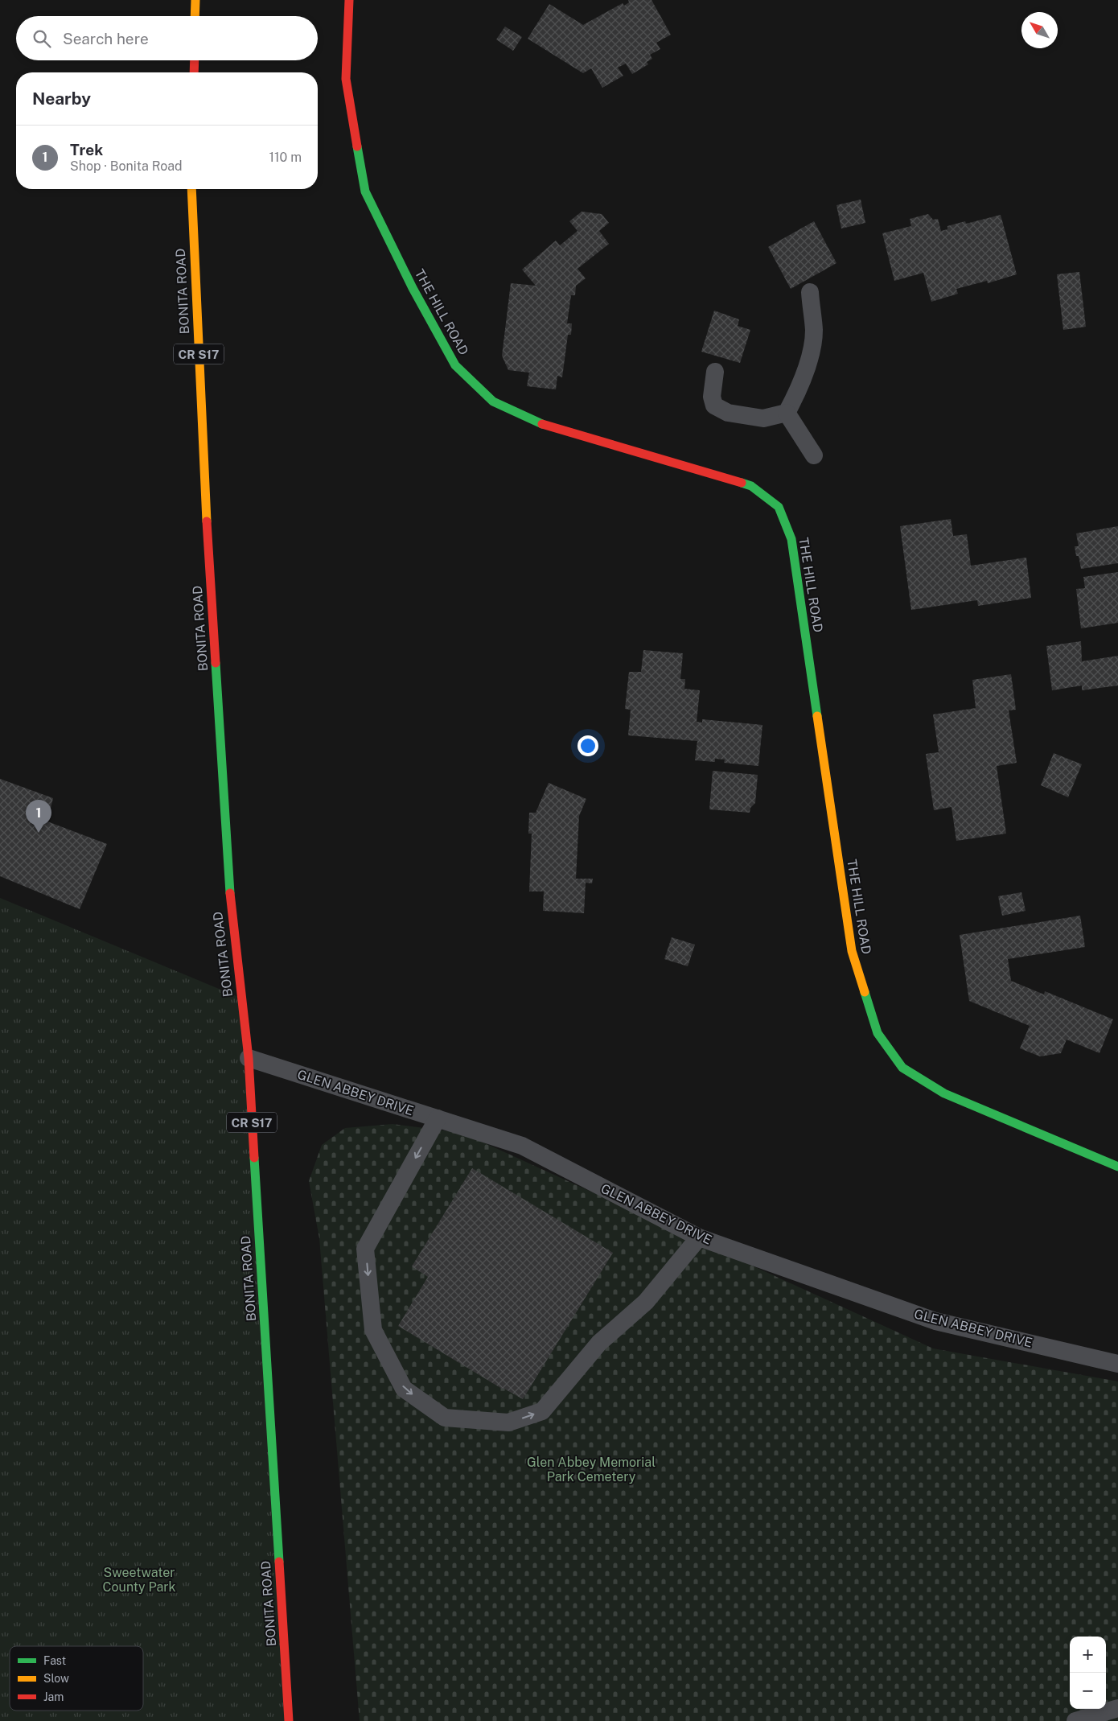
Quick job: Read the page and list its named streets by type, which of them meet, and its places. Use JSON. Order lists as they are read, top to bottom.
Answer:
{
  "streets": {
    "main road": ["BONITA ROAD", "THE HILL ROAD", "CR S17"],
    "lane": ["GLEN ABBEY DRIVE"]
  },
  "crossings": [
    ["BONITA ROAD", "GLEN ABBEY DRIVE"]
  ],
  "parks": ["Glen Abbey Memorial Park Cemetery", "Sweetwater County Park"],
  "legend": ["Fast", "Slow", "Jam"],
  "north": "top left",
  "page": {
    "search": "Search here",
    "heading": "Nearby",
    "list": [
      {
        "mark": "1",
        "name": "Trek",
        "note": "Shop · Bonita Road",
        "value": "110 m"
      }
    ],
    "pins": "1",
    "map_buttons": ["+", "−"]
  }
}
